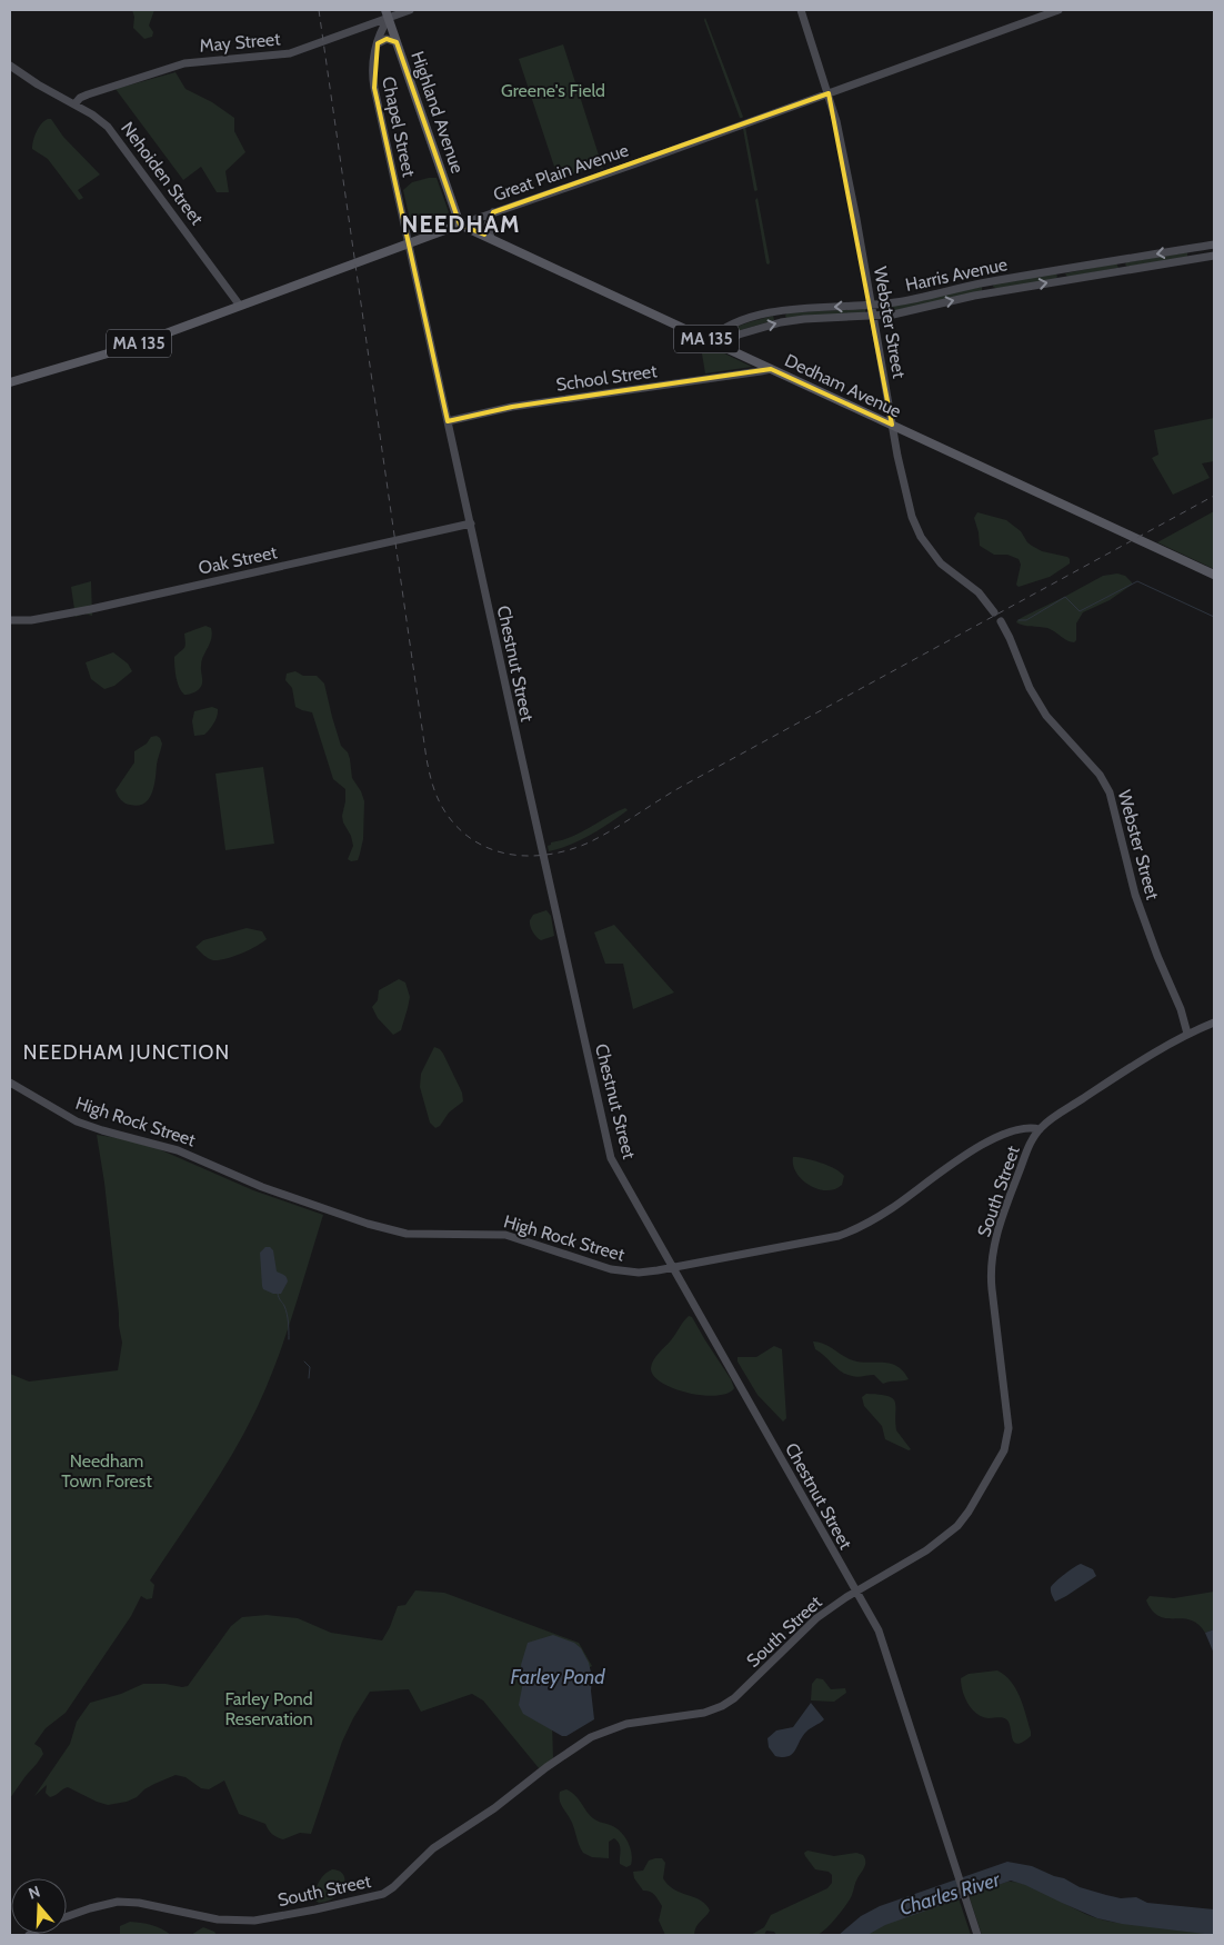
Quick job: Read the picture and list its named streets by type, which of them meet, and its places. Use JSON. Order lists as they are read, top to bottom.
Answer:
{
  "streets": {
    "main road": [
      "Highland Avenue",
      "Great Plain Avenue",
      "MA 135",
      "Dedham Avenue"
    ],
    "street": [
      "May Street",
      "Chapel Street",
      "Nehoiden Street",
      "Harris Avenue",
      "Webster Street",
      "School Street",
      "Oak Street",
      "Chestnut Street",
      "High Rock Street",
      "South Street"
    ]
  },
  "crossings": [
    ["May Street", "Highland Avenue"],
    ["May Street", "Chapel Street"],
    ["May Street", "Nehoiden Street"],
    ["Highland Avenue", "Chapel Street"],
    ["Highland Avenue", "Great Plain Avenue"],
    ["Highland Avenue", "Dedham Avenue"],
    ["Chapel Street", "Great Plain Avenue"],
    ["Chapel Street", "Chestnut Street"],
    ["Great Plain Avenue", "Nehoiden Street"],
    ["Great Plain Avenue", "Webster Street"],
    ["Great Plain Avenue", "Dedham Avenue"],
    ["Great Plain Avenue", "Chestnut Street"],
    ["Harris Avenue", "Webster Street"],
    ["Harris Avenue", "Dedham Avenue"],
    ["Webster Street", "Dedham Avenue"],
    ["Webster Street", "South Street"],
    ["School Street", "Dedham Avenue"],
    ["School Street", "Chestnut Street"],
    ["Oak Street", "Chestnut Street"],
    ["Chestnut Street", "High Rock Street"],
    ["Chestnut Street", "South Street"],
    ["High Rock Street", "South Street"]
  ],
  "districts": ["NEEDHAM", "NEEDHAM JUNCTION"],
  "water": ["Farley Pond", "Charles River"],
  "parks": ["Greene's Field", "Needham Town Forest", "Farley Pond Reservation"],
  "north": "top"
}
